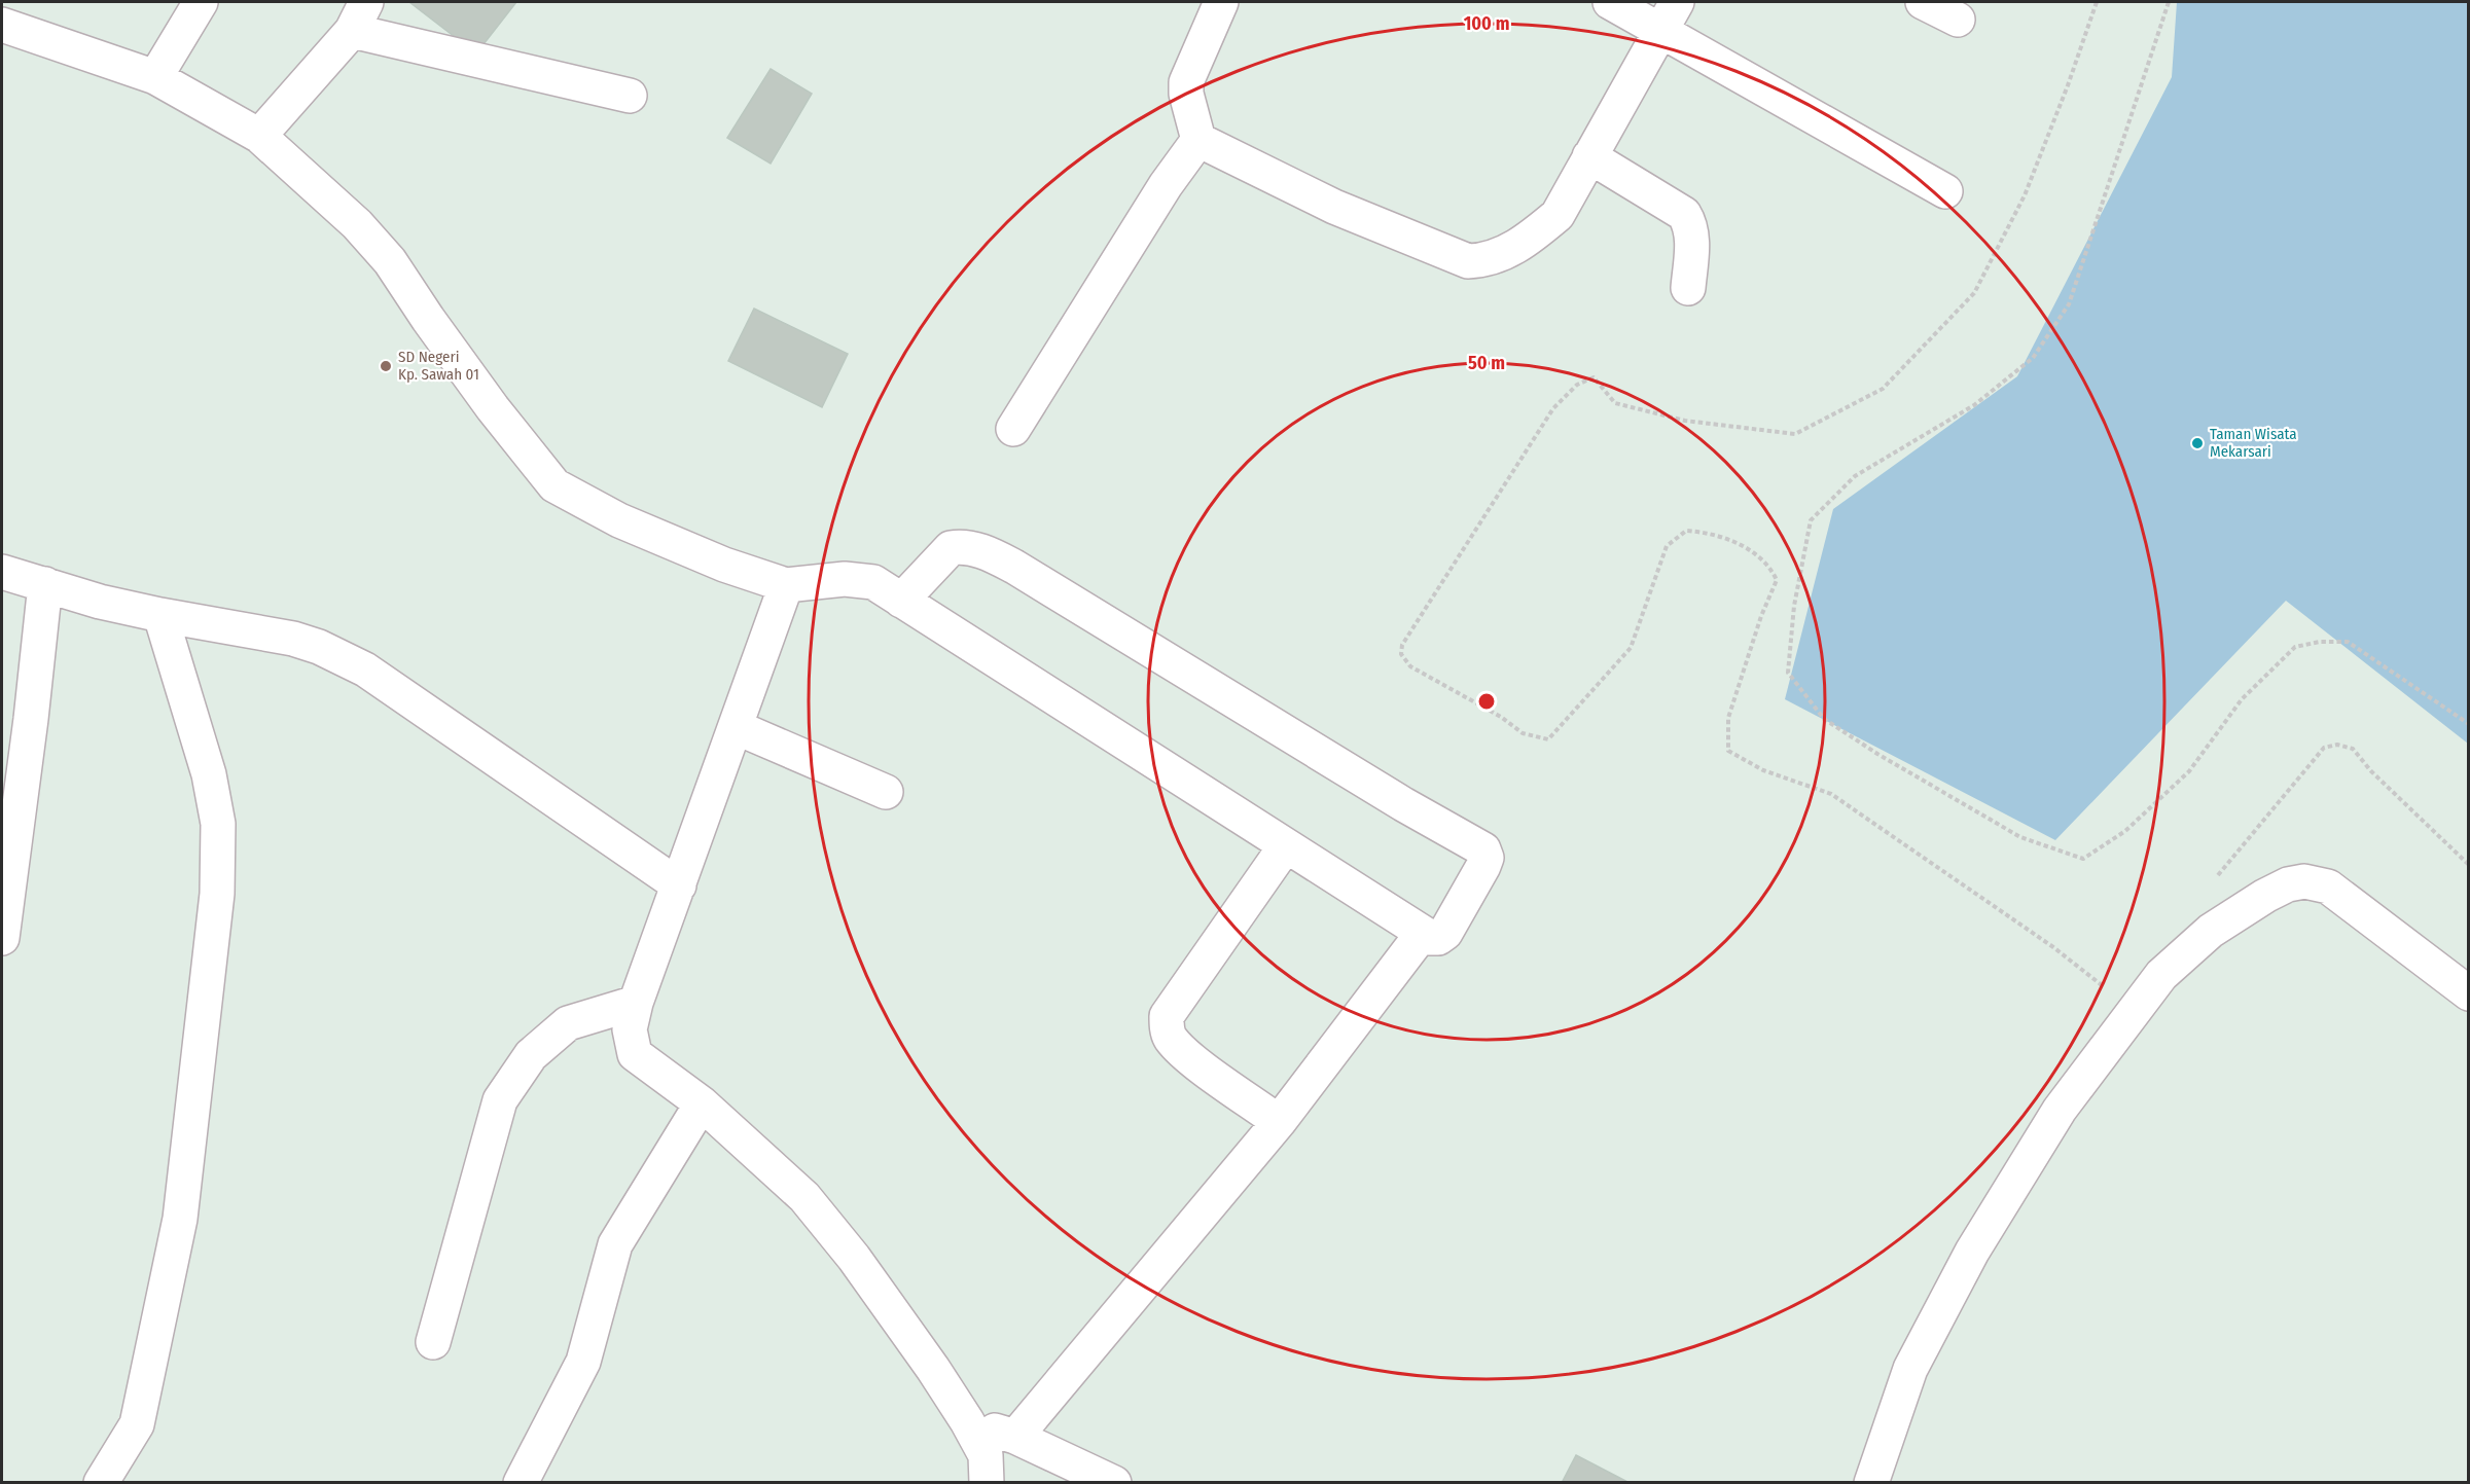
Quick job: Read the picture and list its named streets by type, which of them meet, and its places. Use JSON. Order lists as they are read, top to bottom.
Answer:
{
  "places": ["SD Negeri Kp. Sawah 01", "Taman Wisata Mekarsari"],
  "rings": ["100 m", "50 m"]
}
